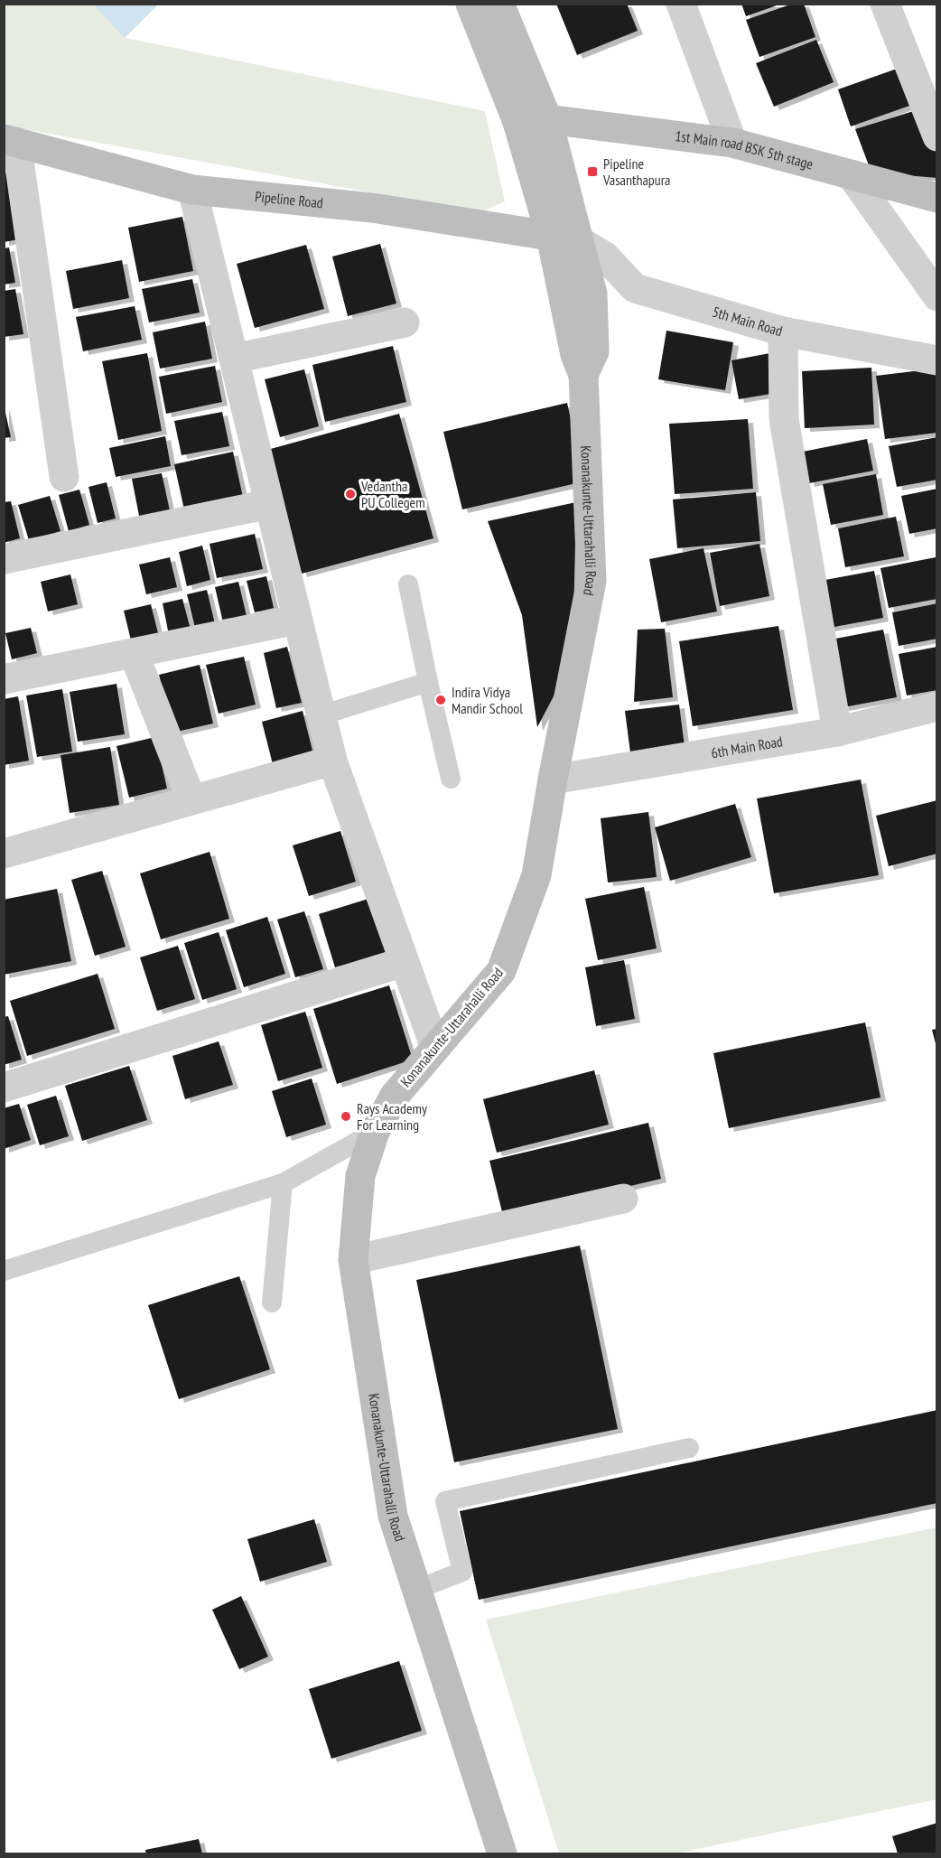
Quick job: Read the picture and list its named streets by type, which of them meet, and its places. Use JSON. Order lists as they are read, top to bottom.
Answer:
{
  "streets": {
    "main road": ["1st Main road BSK 5th stage", "Pipeline Road", "Konanakunte-Uttarahalli Road"],
    "street": ["5th Main Road", "6th Main Road"]
  },
  "crossings": [
    ["Pipeline Road", "5th Main Road"],
    ["Pipeline Road", "Konanakunte-Uttarahalli Road"],
    ["5th Main Road", "Konanakunte-Uttarahalli Road"],
    ["Konanakunte-Uttarahalli Road", "6th Main Road"]
  ],
  "places": {
    "transit": ["Pipeline Vasanthapura"],
    "other": ["Vedantha PU Collegem", "Indira Vidya Mandir School", "Rays Academy For Learning"]
  }
}
